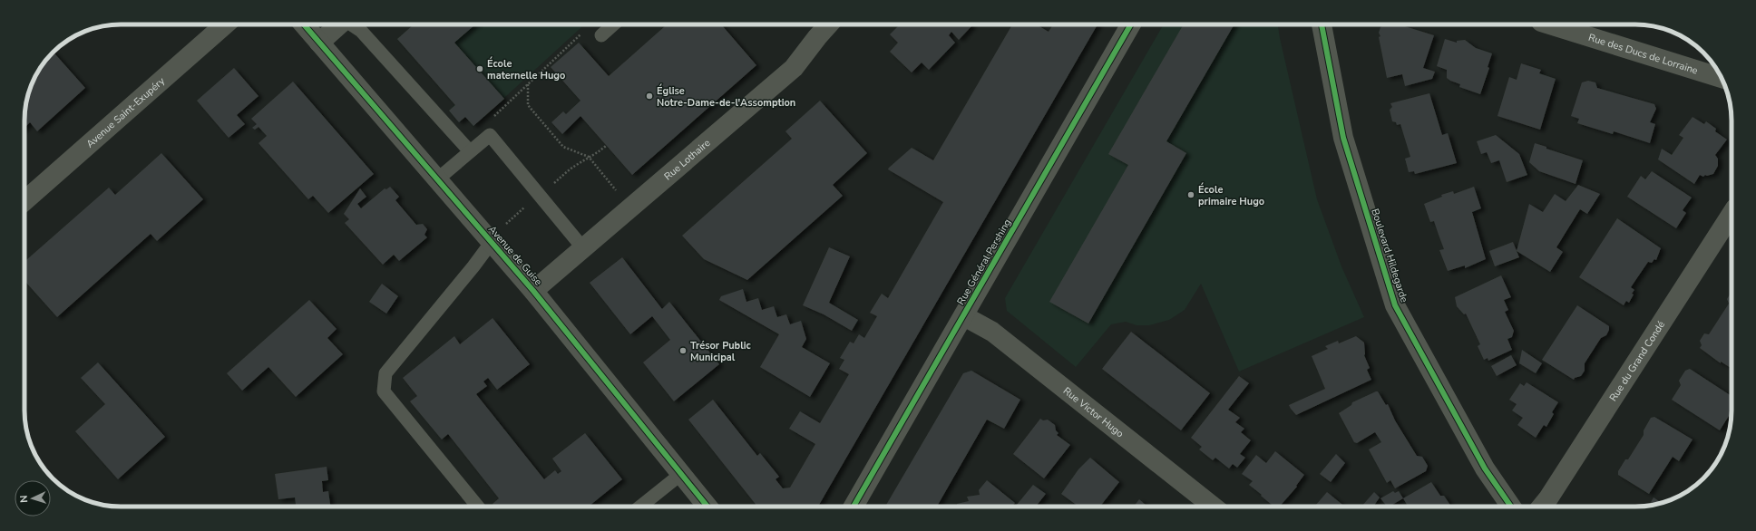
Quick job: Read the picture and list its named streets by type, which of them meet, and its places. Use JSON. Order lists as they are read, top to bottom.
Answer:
{
  "streets": {
    "street": [
      "Rue des Ducs de Lorraine",
      "Avenue Saint-Exupéry",
      "Rue Lothaire",
      "Avenue de Guise",
      "Boulevard Hildegarde",
      "Rue Général Pershing",
      "Rue du Grand Condé",
      "Rue Victor Hugo"
    ]
  },
  "crossings": [
    ["Rue Lothaire", "Avenue de Guise"],
    ["Rue Général Pershing", "Rue Victor Hugo"]
  ],
  "places": [
    "École maternelle Hugo",
    "Église Notre-Dame-de-l'Assomption",
    "École primaire Hugo",
    "Trésor Public Municipal"
  ],
  "north": "left"
}
